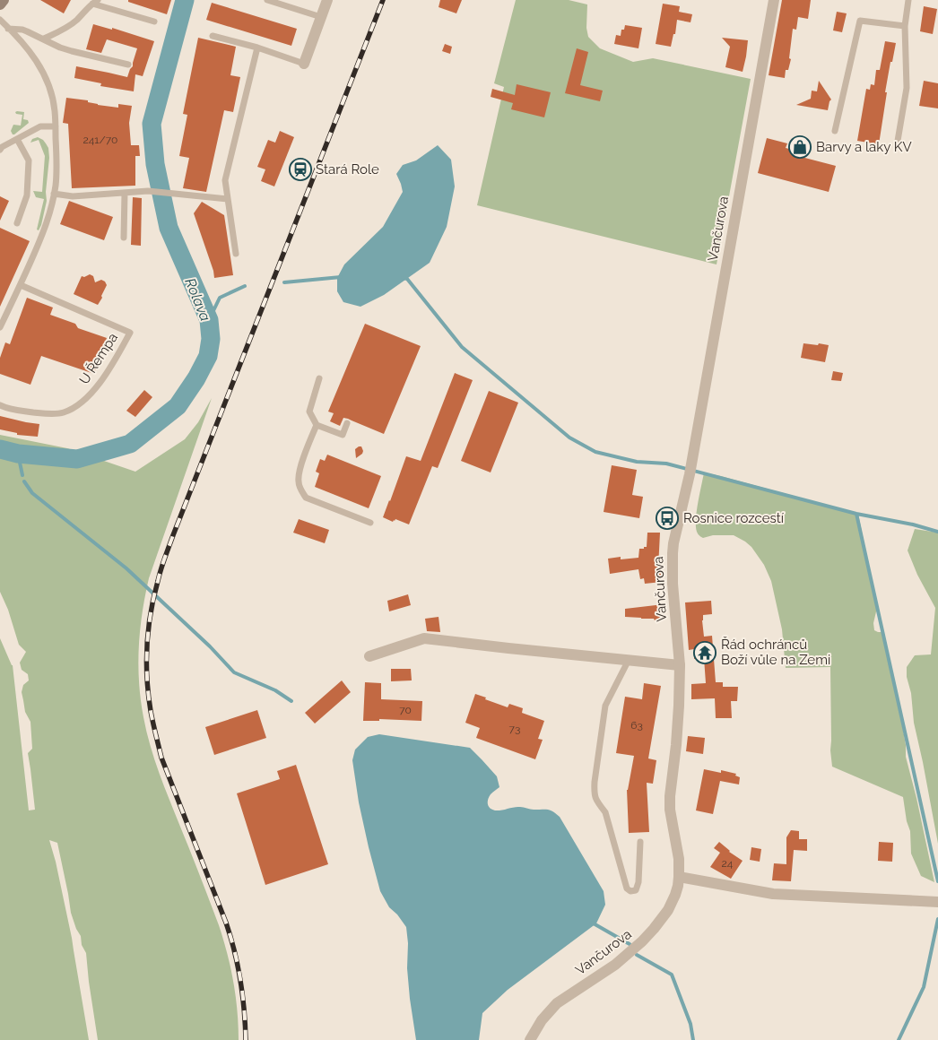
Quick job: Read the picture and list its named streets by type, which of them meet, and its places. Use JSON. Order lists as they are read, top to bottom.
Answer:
{
  "streets": {
    "street": ["Vančurova"],
    "lane": ["U Řempa"]
  },
  "water": ["Rolava"],
  "places": {
    "shop": ["Barvy a laky KV"],
    "station": ["Stará Role"],
    "bus stop": ["Rosnice rozcestí"],
    "temple": ["Řád ochránců Boží vůle na Zemi"]
  },
  "house_numbers": [
    "241/70",
    "70",
    "63",
    "73",
    "24"
  ]
}
